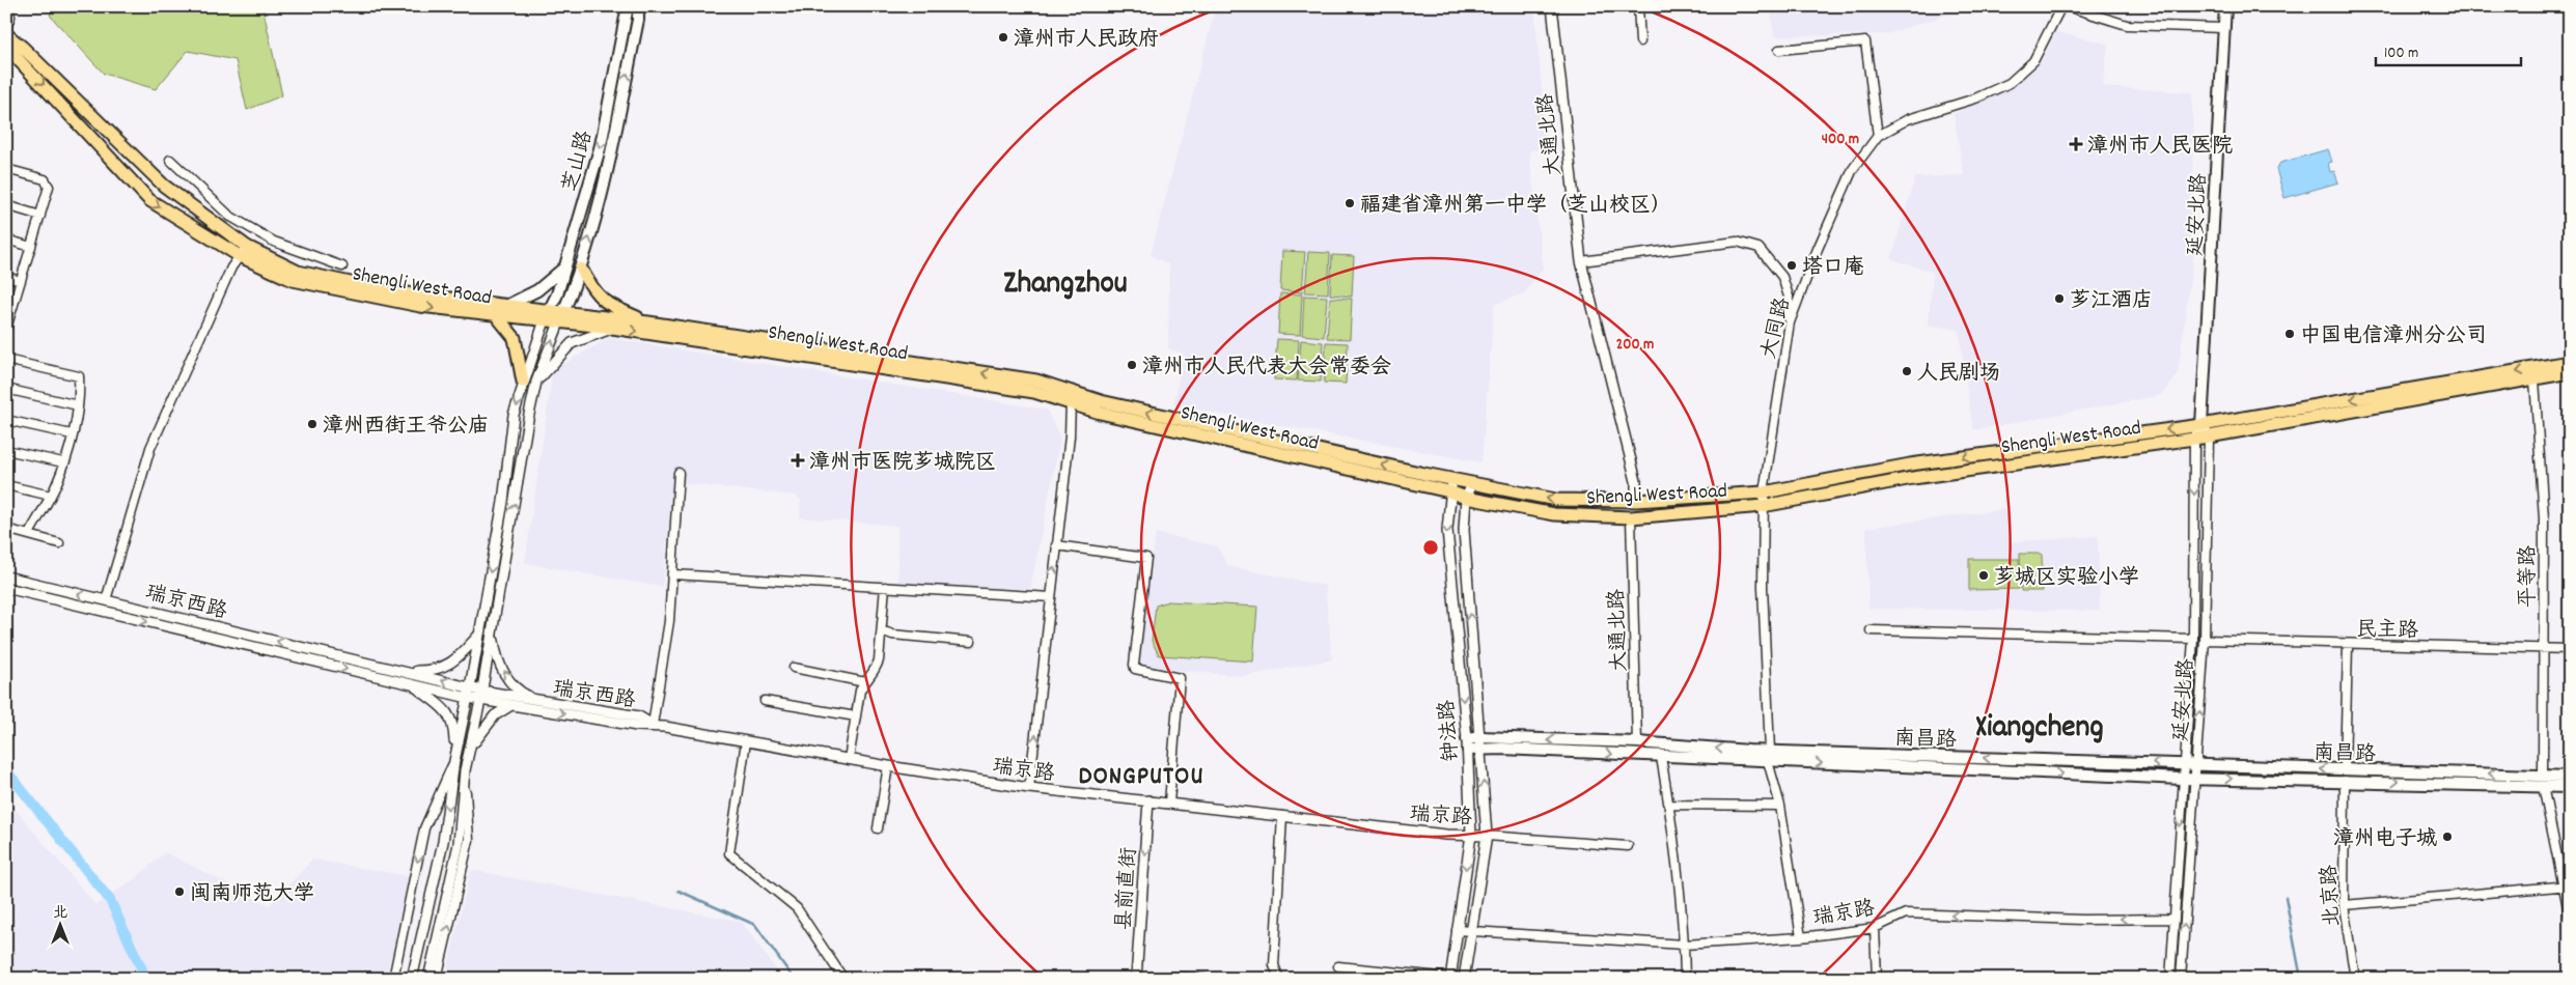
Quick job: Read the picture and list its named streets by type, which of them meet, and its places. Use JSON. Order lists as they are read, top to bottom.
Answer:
{
  "streets": {
    "main road": [
      "芝山路",
      "延安北路",
      "Shengli West Road",
      "南昌路"
    ],
    "street": [
      "大通北路",
      "大同路",
      "平等路",
      "瑞京西路",
      "民主路",
      "钟法路",
      "瑞京路",
      "县前直街",
      "北京路"
    ]
  },
  "crossings": [
    ["大通北路", "Shengli West Road"],
    ["大通北路", "南昌路"],
    ["芝山路", "Shengli West Road"],
    ["延安北路", "Shengli West Road"],
    ["延安北路", "民主路"],
    ["延安北路", "南昌路"],
    ["延安北路", "瑞京路"],
    ["Shengli West Road", "大同路"],
    ["Shengli West Road", "平等路"],
    ["Shengli West Road", "钟法路"],
    ["大同路", "南昌路"],
    ["大同路", "瑞京路"],
    ["平等路", "民主路"],
    ["平等路", "南昌路"],
    ["瑞京西路", "瑞京路"],
    ["民主路", "北京路"],
    ["钟法路", "南昌路"],
    ["钟法路", "瑞京路"],
    ["南昌路", "北京路"],
    ["瑞京路", "县前直街"]
  ],
  "one_way": ["县前直街"],
  "districts": ["Zhangzhou", "Xiangcheng", "DONGPUTOU"],
  "places": {
    "other": [
      "漳州市人民政府",
      "福建省漳州第一中学（芝山校区）",
      "塔口庵",
      "芗江酒店",
      "中国电信漳州分公司",
      "漳州市人民代表大会常委会",
      "人民剧场",
      "漳州西街王爷公庙",
      "芗城区实验小学",
      "漳州电子城",
      "闽南师范大学"
    ],
    "health": ["漳州市人民医院", "漳州市医院芗城院区"]
  },
  "scale_bar": "100 m",
  "north": "top",
  "rings": ["400 m", "200 m"]
}
